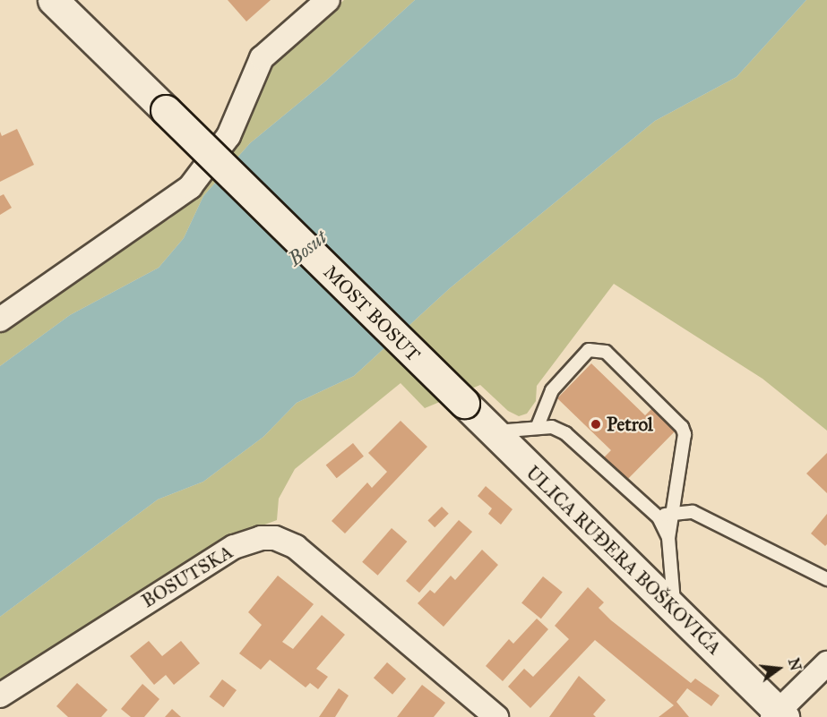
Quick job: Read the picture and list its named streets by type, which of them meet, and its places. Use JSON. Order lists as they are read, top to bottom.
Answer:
{
  "streets": {
    "main road": ["MOST BOSUT", "ULICA RUĐERA BOŠKOVIĆA"],
    "street": ["BOSUTSKA"]
  },
  "crossings": [
    ["MOST BOSUT", "ULICA RUĐERA BOŠKOVIĆA"]
  ],
  "water": ["Bosut"],
  "places": ["Petrol"],
  "north": "right"
}
